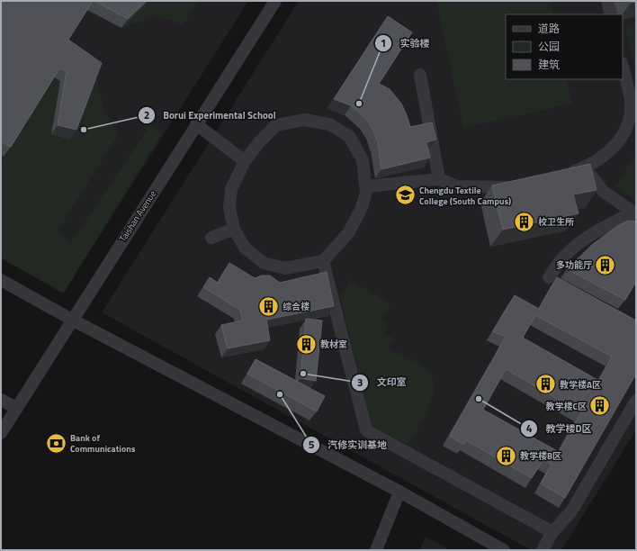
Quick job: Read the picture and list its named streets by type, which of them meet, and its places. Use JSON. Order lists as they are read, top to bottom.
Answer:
{
  "streets": {
    "street": ["Taishan Avenue"]
  },
  "places": {
    "other": [
      "实验楼",
      "Borui Experimental School",
      "文印室",
      "汽修实训基地",
      "教学楼D区"
    ],
    "school or university": ["Chengdu Textile College (South Campus)"],
    "building": [
      "校卫生所",
      "多功能厅",
      "综合楼",
      "教材室",
      "教学楼A区",
      "教学楼C区",
      "教学楼B区"
    ],
    "bank": ["Bank of Communications"]
  },
  "legend": ["道路", "公园", "建筑"]
}
